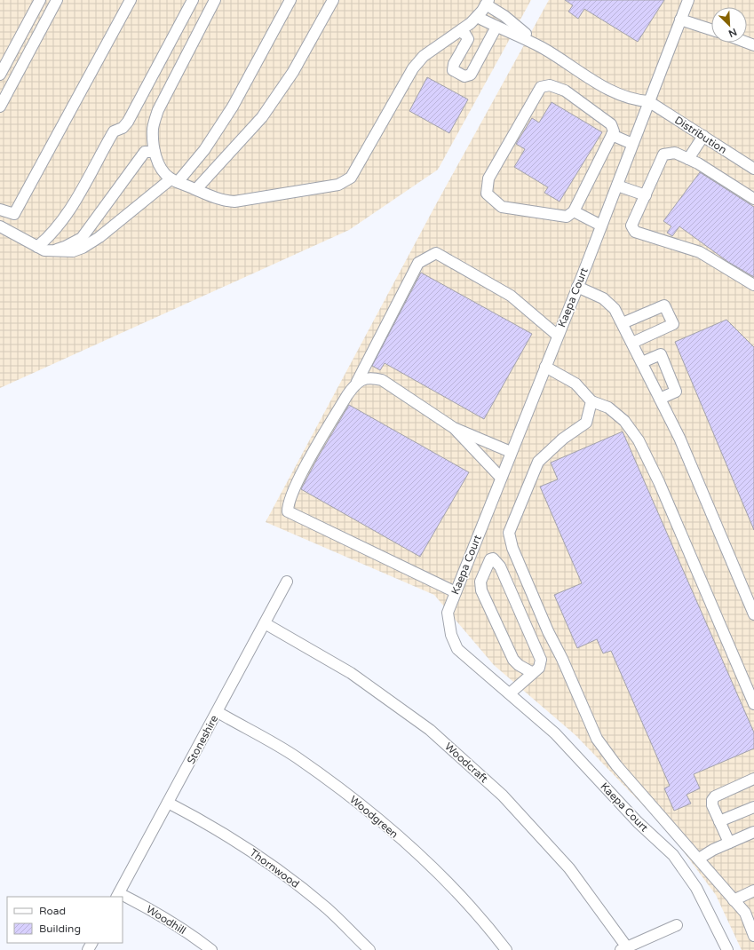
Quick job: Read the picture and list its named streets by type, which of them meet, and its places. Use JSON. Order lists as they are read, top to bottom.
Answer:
{
  "streets": {
    "street": [
      "Distribution",
      "Kaepa Court",
      "Stoneshire",
      "Woodcraft",
      "Woodgreen",
      "Thornwood",
      "Woodhill"
    ]
  },
  "crossings": [
    ["Distribution", "Kaepa Court"],
    ["Stoneshire", "Woodcraft"],
    ["Stoneshire", "Woodgreen"],
    ["Stoneshire", "Thornwood"]
  ],
  "legend": ["Road", "Building"],
  "north": "bottom right"
}
